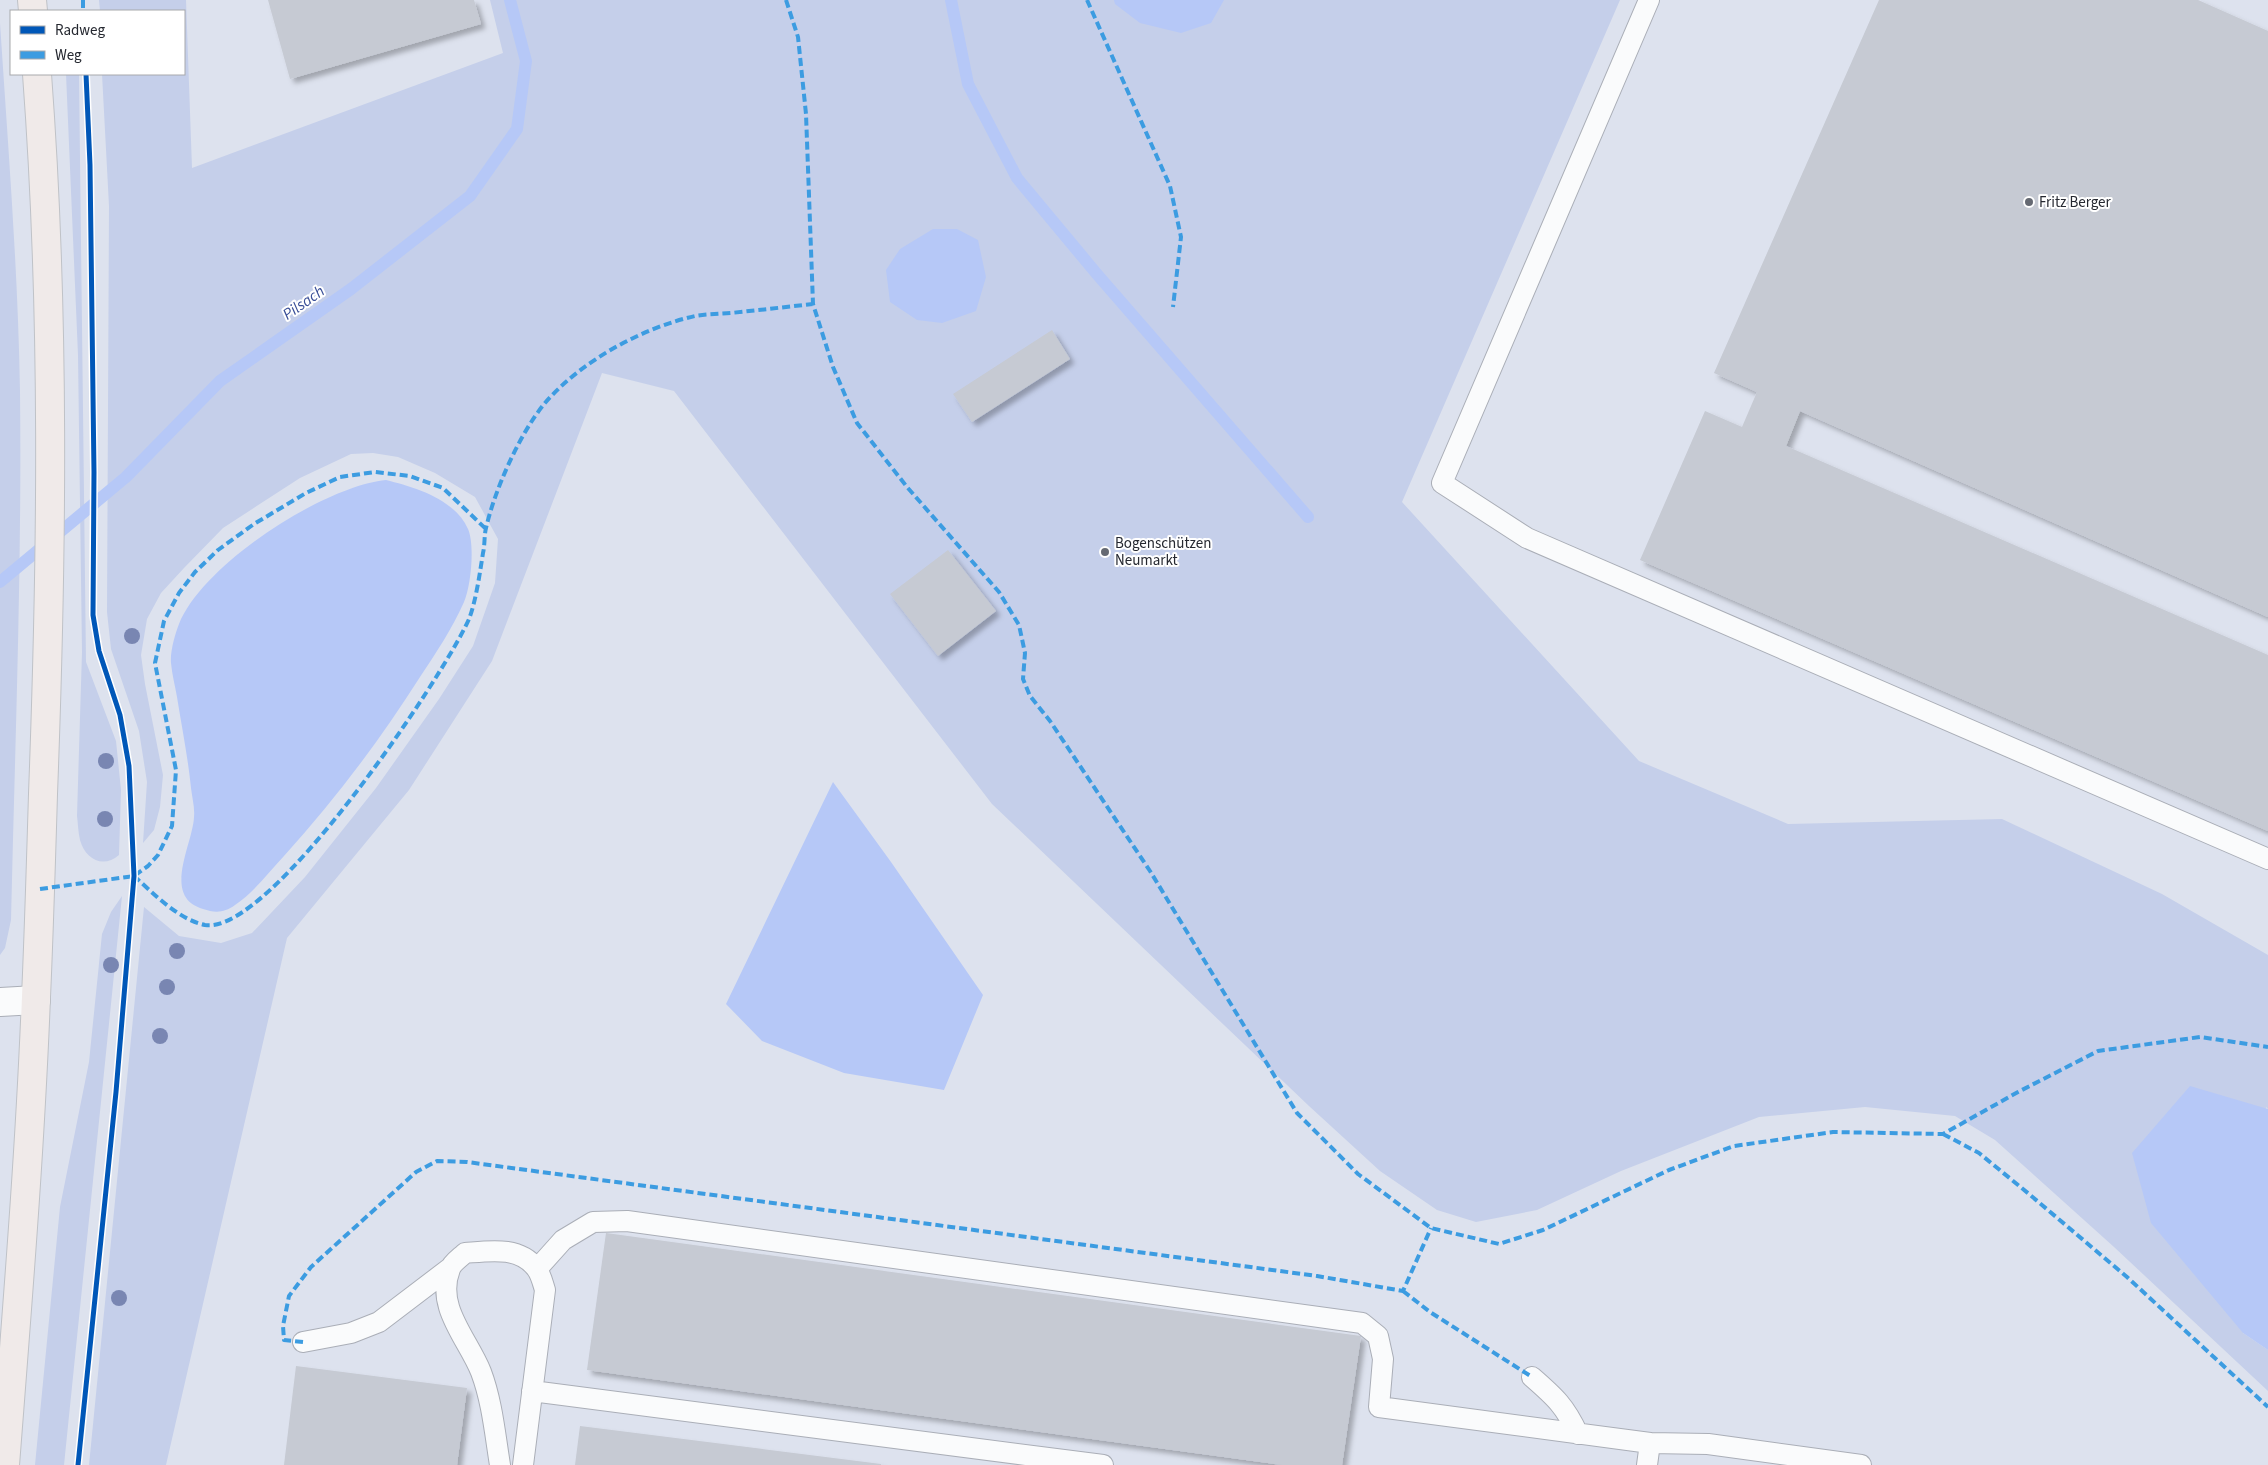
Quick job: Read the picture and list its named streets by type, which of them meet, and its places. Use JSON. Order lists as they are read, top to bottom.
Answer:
{
  "water": ["Pilsach"],
  "places": ["Fritz Berger", "Bogenschützen Neumarkt"],
  "legend": ["Radweg", "Weg"]
}
